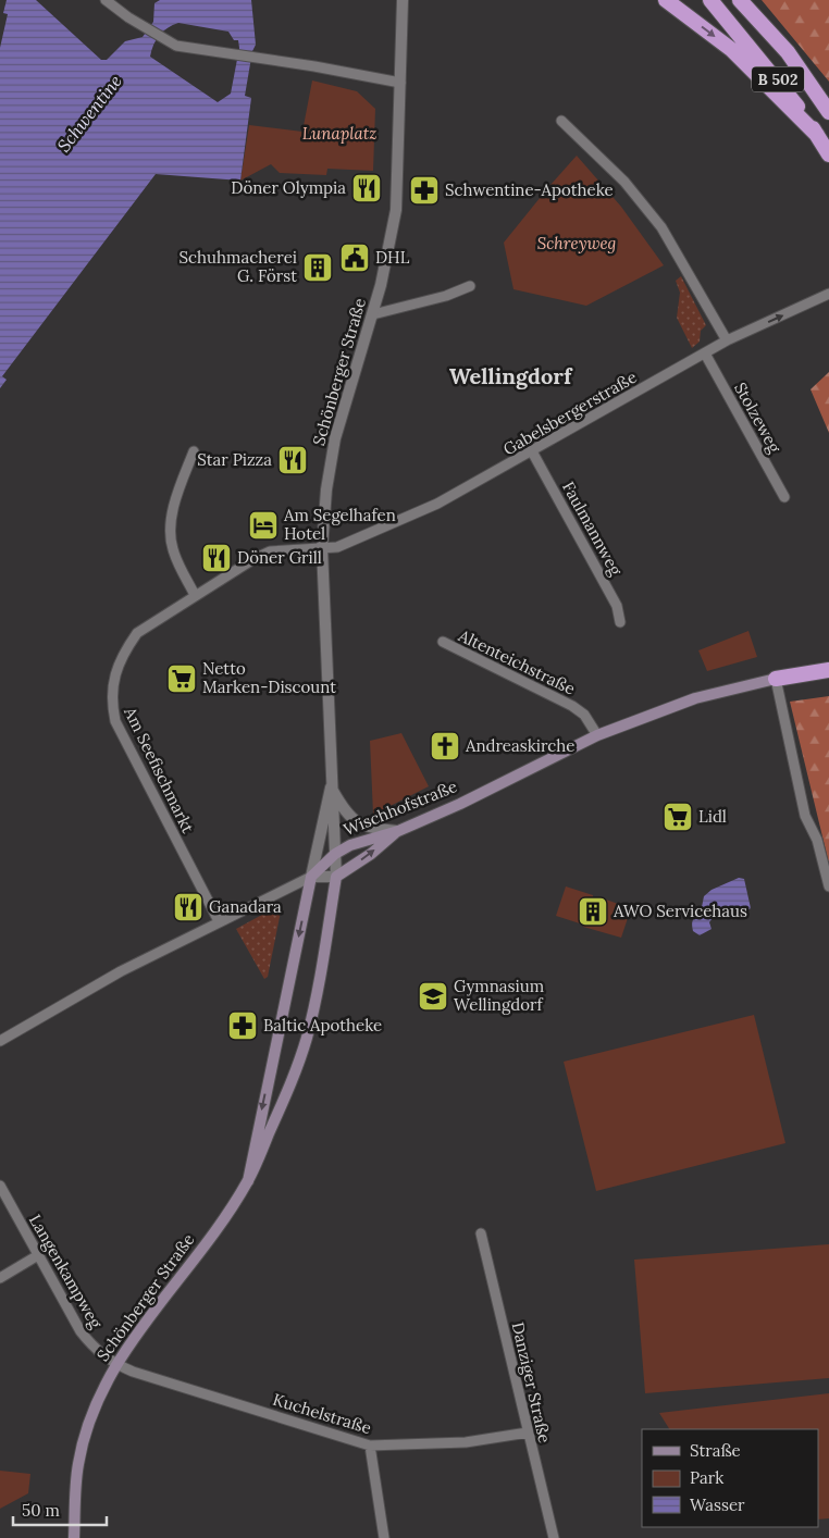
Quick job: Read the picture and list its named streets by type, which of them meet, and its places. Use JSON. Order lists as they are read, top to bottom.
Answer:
{
  "streets": {
    "highway": ["B 502"],
    "main road": ["Schönberger Straße", "Wischhofstraße"],
    "street": [
      "Gabelsbergerstraße",
      "Stolzeweg",
      "Faulmannweg",
      "Altenteichstraße",
      "Am Seefischmarkt",
      "Langenkampweg",
      "Danziger Straße",
      "Kuchelstraße"
    ]
  },
  "crossings": [
    ["Schönberger Straße", "Gabelsbergerstraße"],
    ["Schönberger Straße", "Am Seefischmarkt"],
    ["Schönberger Straße", "Wischhofstraße"],
    ["Schönberger Straße", "Langenkampweg"],
    ["Schönberger Straße", "Kuchelstraße"],
    ["Gabelsbergerstraße", "Stolzeweg"],
    ["Gabelsbergerstraße", "Faulmannweg"],
    ["Gabelsbergerstraße", "Am Seefischmarkt"],
    ["Altenteichstraße", "Wischhofstraße"],
    ["Am Seefischmarkt", "Wischhofstraße"],
    ["Langenkampweg", "Kuchelstraße"],
    ["Danziger Straße", "Kuchelstraße"]
  ],
  "districts": ["Wellingdorf"],
  "water": ["Schwentine"],
  "parks": ["Lunaplatz", "Schreyweg"],
  "places": {
    "restaurant": [
      "Döner Olympia",
      "Star Pizza",
      "Döner Grill",
      "Ganadara"
    ],
    "pharmacy": ["Schwentine-Apotheke", "Baltic Apotheke"],
    "public building": ["DHL"],
    "building": ["Schuhmacherei G. Först", "AWO Servicehaus"],
    "hotel": ["Am Segelhafen Hotel"],
    "supermarket": ["Netto Marken-Discount", "Lidl"],
    "church": ["Andreaskirche"],
    "school or university": ["Gymnasium Wellingdorf"]
  },
  "legend": ["Straße", "Park", "Wasser"],
  "scale_bar": "50 m"
}
